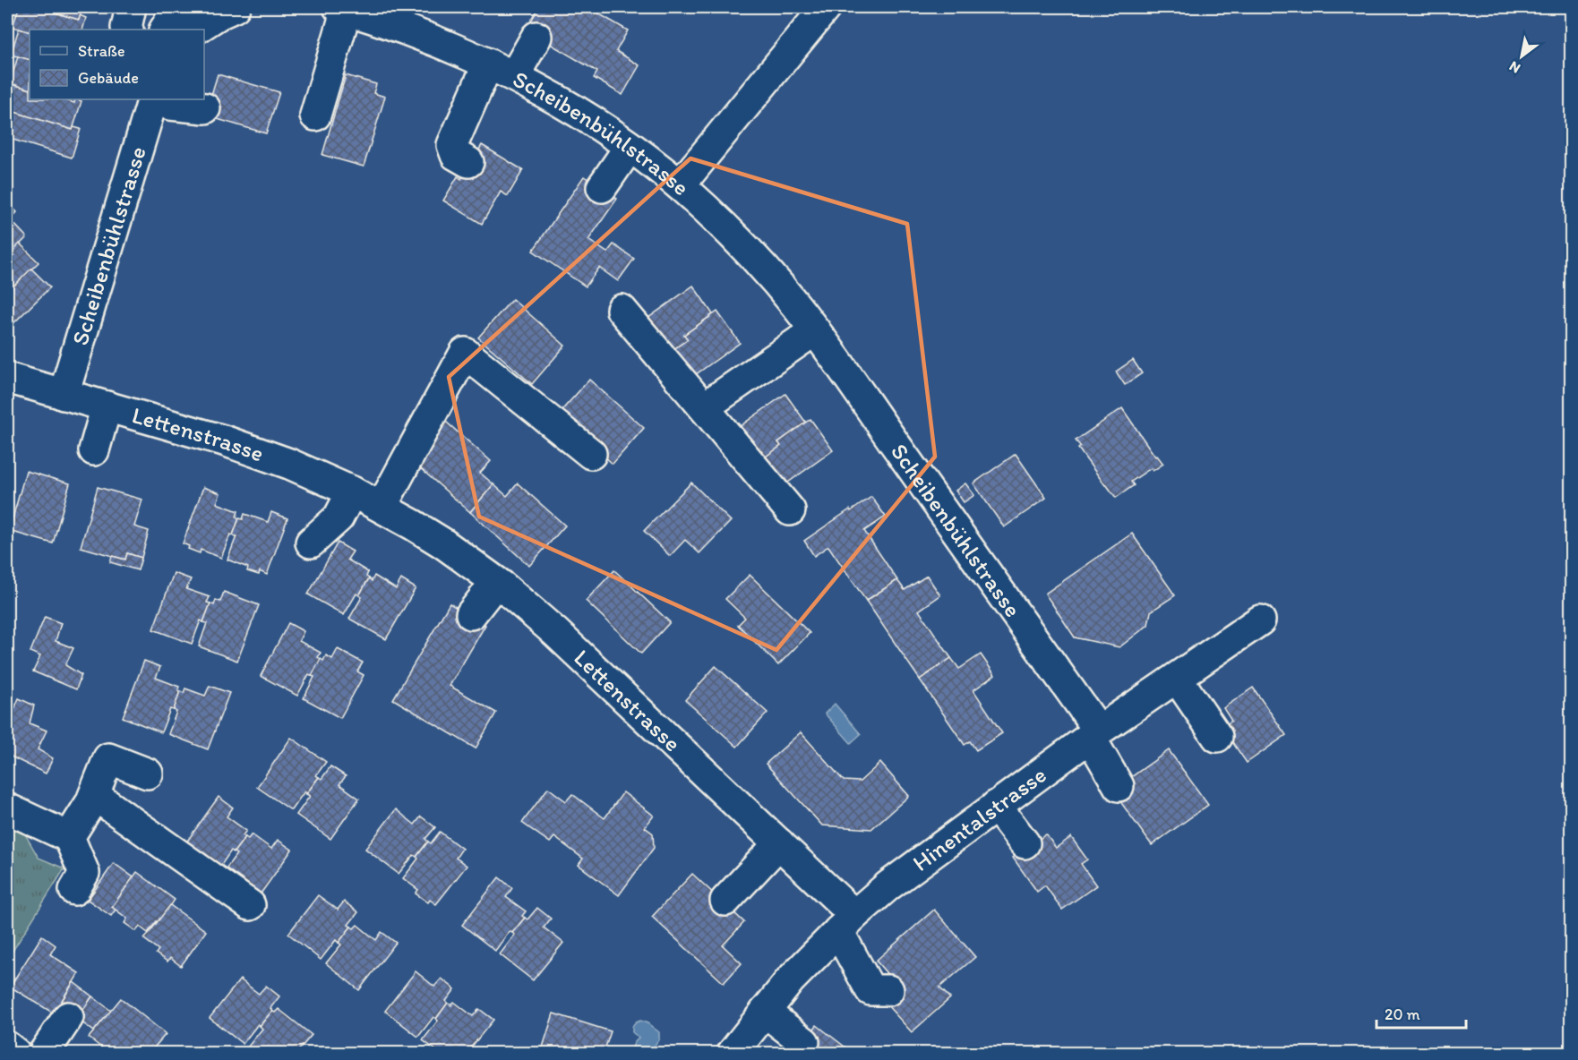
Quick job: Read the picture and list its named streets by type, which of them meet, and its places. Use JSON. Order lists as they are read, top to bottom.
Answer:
{
  "streets": {
    "street": ["Scheibenbühlstrasse", "Lettenstrasse", "Hinentalstrasse"]
  },
  "crossings": [
    ["Scheibenbühlstrasse", "Lettenstrasse"],
    ["Scheibenbühlstrasse", "Hinentalstrasse"],
    ["Lettenstrasse", "Hinentalstrasse"]
  ],
  "legend": ["Straße", "Gebäude"],
  "scale_bar": "20 m",
  "north": "bottom left"
}
